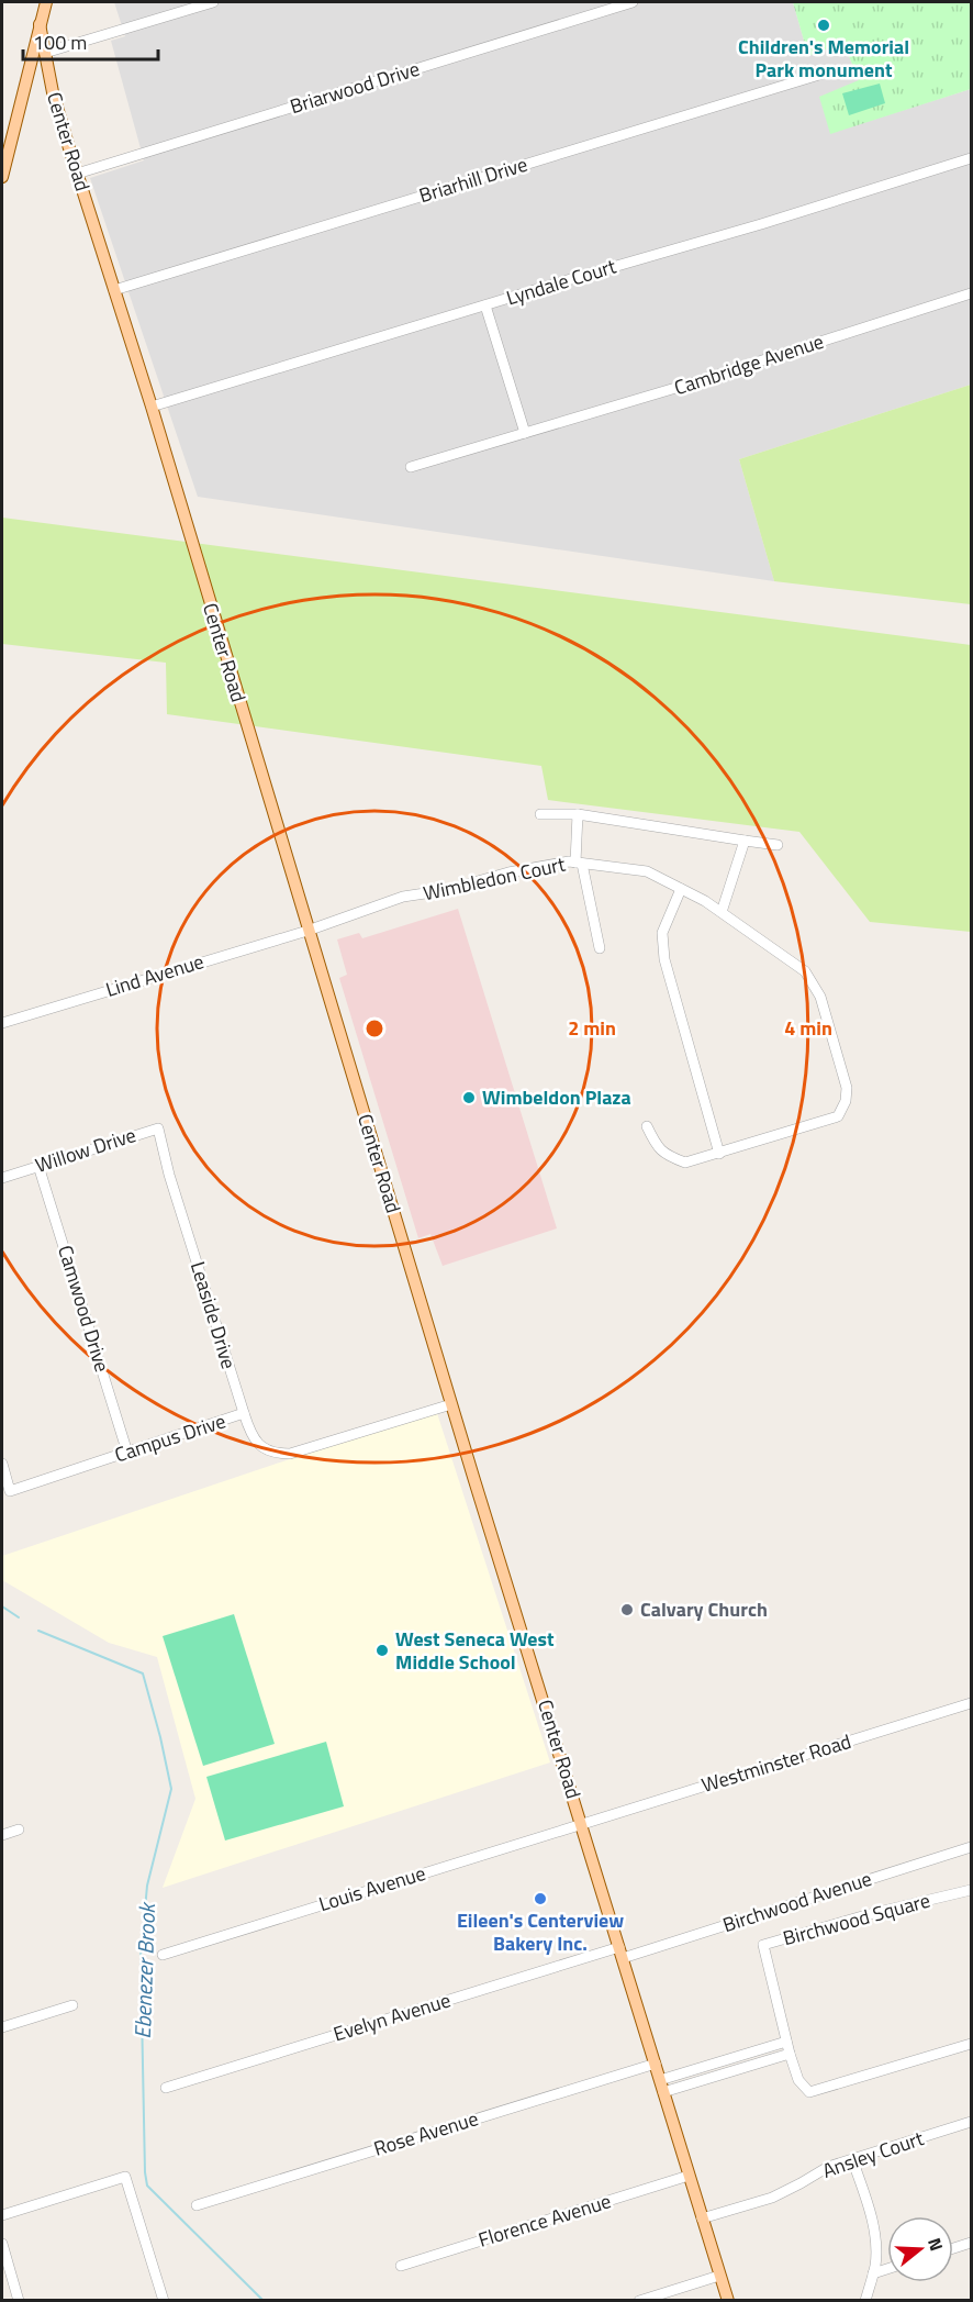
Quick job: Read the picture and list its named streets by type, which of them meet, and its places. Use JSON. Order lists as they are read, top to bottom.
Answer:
{
  "streets": {
    "main road": ["Center Road"],
    "street": [
      "Briarwood Drive",
      "Briarhill Drive",
      "Lyndale Court",
      "Cambridge Avenue",
      "Wimbledon Court",
      "Lind Avenue",
      "Willow Drive",
      "Camwood Drive",
      "Leaside Drive",
      "Campus Drive",
      "Westminster Road",
      "Louis Avenue",
      "Birchwood Avenue",
      "Birchwood Square",
      "Evelyn Avenue",
      "Rose Avenue",
      "Ansley Court",
      "Florence Avenue"
    ]
  },
  "crossings": [
    ["Briarwood Drive", "Center Road"],
    ["Center Road", "Briarhill Drive"],
    ["Center Road", "Lyndale Court"],
    ["Center Road", "Wimbledon Court"],
    ["Center Road", "Lind Avenue"],
    ["Center Road", "Campus Drive"],
    ["Center Road", "Westminster Road"],
    ["Center Road", "Louis Avenue"],
    ["Center Road", "Birchwood Avenue"],
    ["Center Road", "Evelyn Avenue"],
    ["Center Road", "Rose Avenue"],
    ["Center Road", "Ansley Court"],
    ["Center Road", "Florence Avenue"],
    ["Wimbledon Court", "Lind Avenue"],
    ["Willow Drive", "Camwood Drive"],
    ["Willow Drive", "Leaside Drive"],
    ["Camwood Drive", "Campus Drive"],
    ["Leaside Drive", "Campus Drive"],
    ["Westminster Road", "Louis Avenue"],
    ["Birchwood Avenue", "Evelyn Avenue"]
  ],
  "water": ["Ebenezer Brook"],
  "places": [
    "Children's Memorial Park monument",
    "Wimbeldon Plaza",
    "Calvary Church",
    "West Seneca West Middle School",
    "Eileen's Centerview Bakery Inc."
  ],
  "scale_bar": "100 m",
  "north": "right",
  "rings": ["2 min", "4 min"]
}
